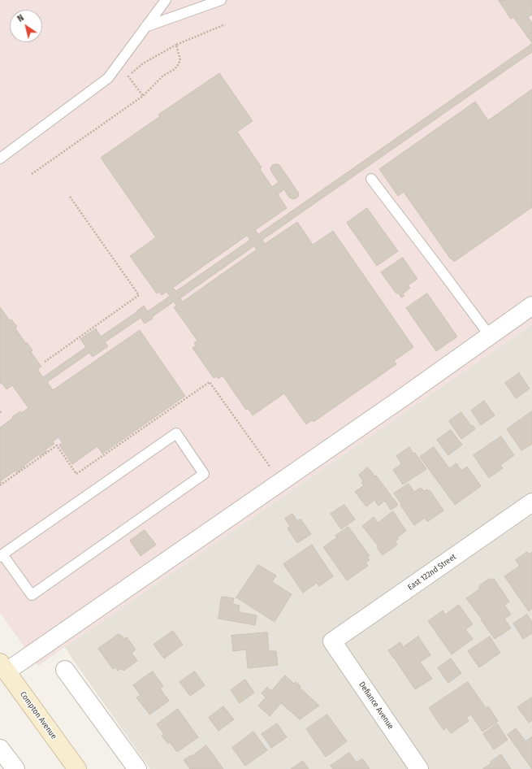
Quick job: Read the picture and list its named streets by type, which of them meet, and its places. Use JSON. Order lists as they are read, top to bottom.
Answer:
{
  "streets": {
    "main road": ["Compton Avenue"],
    "street": ["East 122nd Street", "Defiance Avenue"]
  },
  "crossings": [
    ["East 122nd Street", "Defiance Avenue"]
  ],
  "north": "top left"
}
